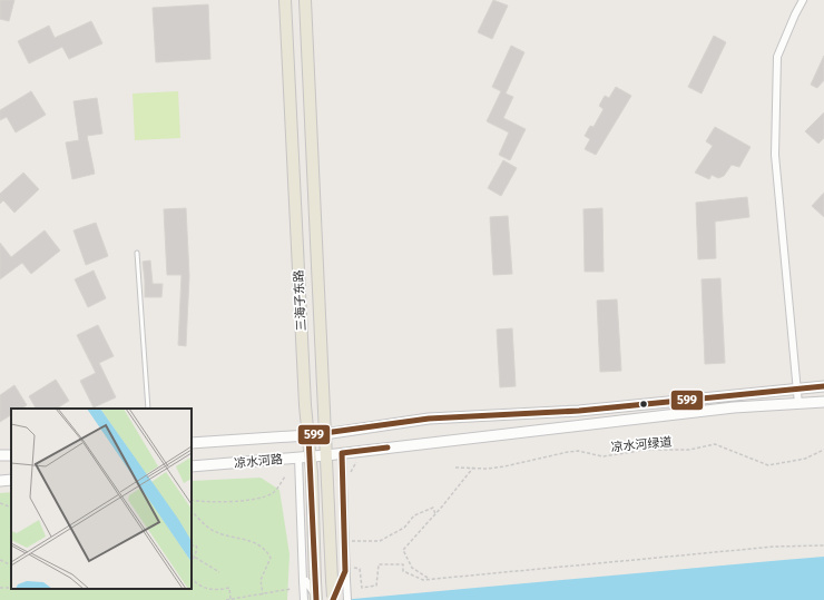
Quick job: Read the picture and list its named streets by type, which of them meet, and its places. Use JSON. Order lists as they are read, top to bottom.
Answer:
{
  "streets": {
    "main road": ["三海子东路"],
    "street": ["凉水河路"],
    "path": ["凉水河绿道"]
  },
  "crossings": [
    ["三海子东路", "凉水河路"]
  ],
  "lines": ["transit line 599"]
}
